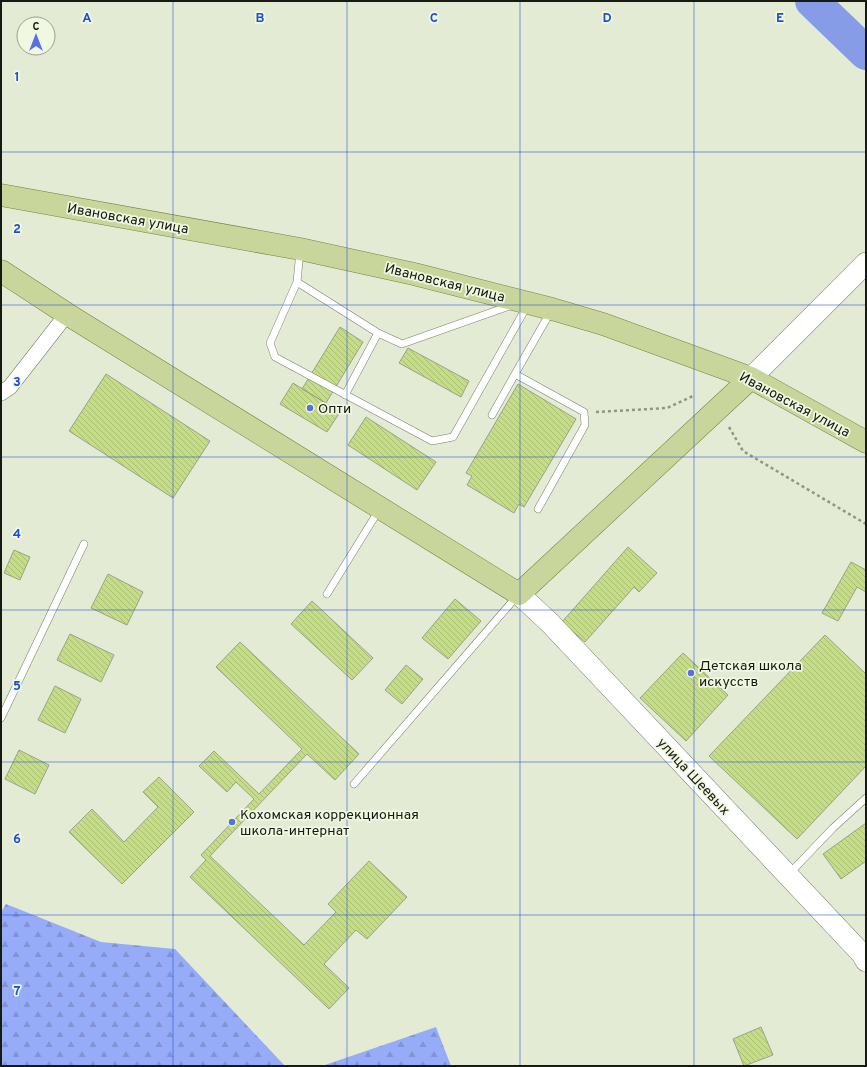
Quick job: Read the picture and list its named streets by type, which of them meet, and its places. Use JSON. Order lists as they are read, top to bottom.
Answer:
{
  "streets": {
    "main road": ["Ивановская улица", "улица Шеевых"]
  },
  "places": ["Опти", "Детская школа искусств", "Кохомская коррекционная школа-интернат"],
  "north": "top",
  "grid": {
    "columns": [
      "A",
      "B",
      "C",
      "D",
      "E"
    ],
    "rows": [
      "1",
      "2",
      "3",
      "4",
      "5",
      "6",
      "7"
    ]
  }
}
